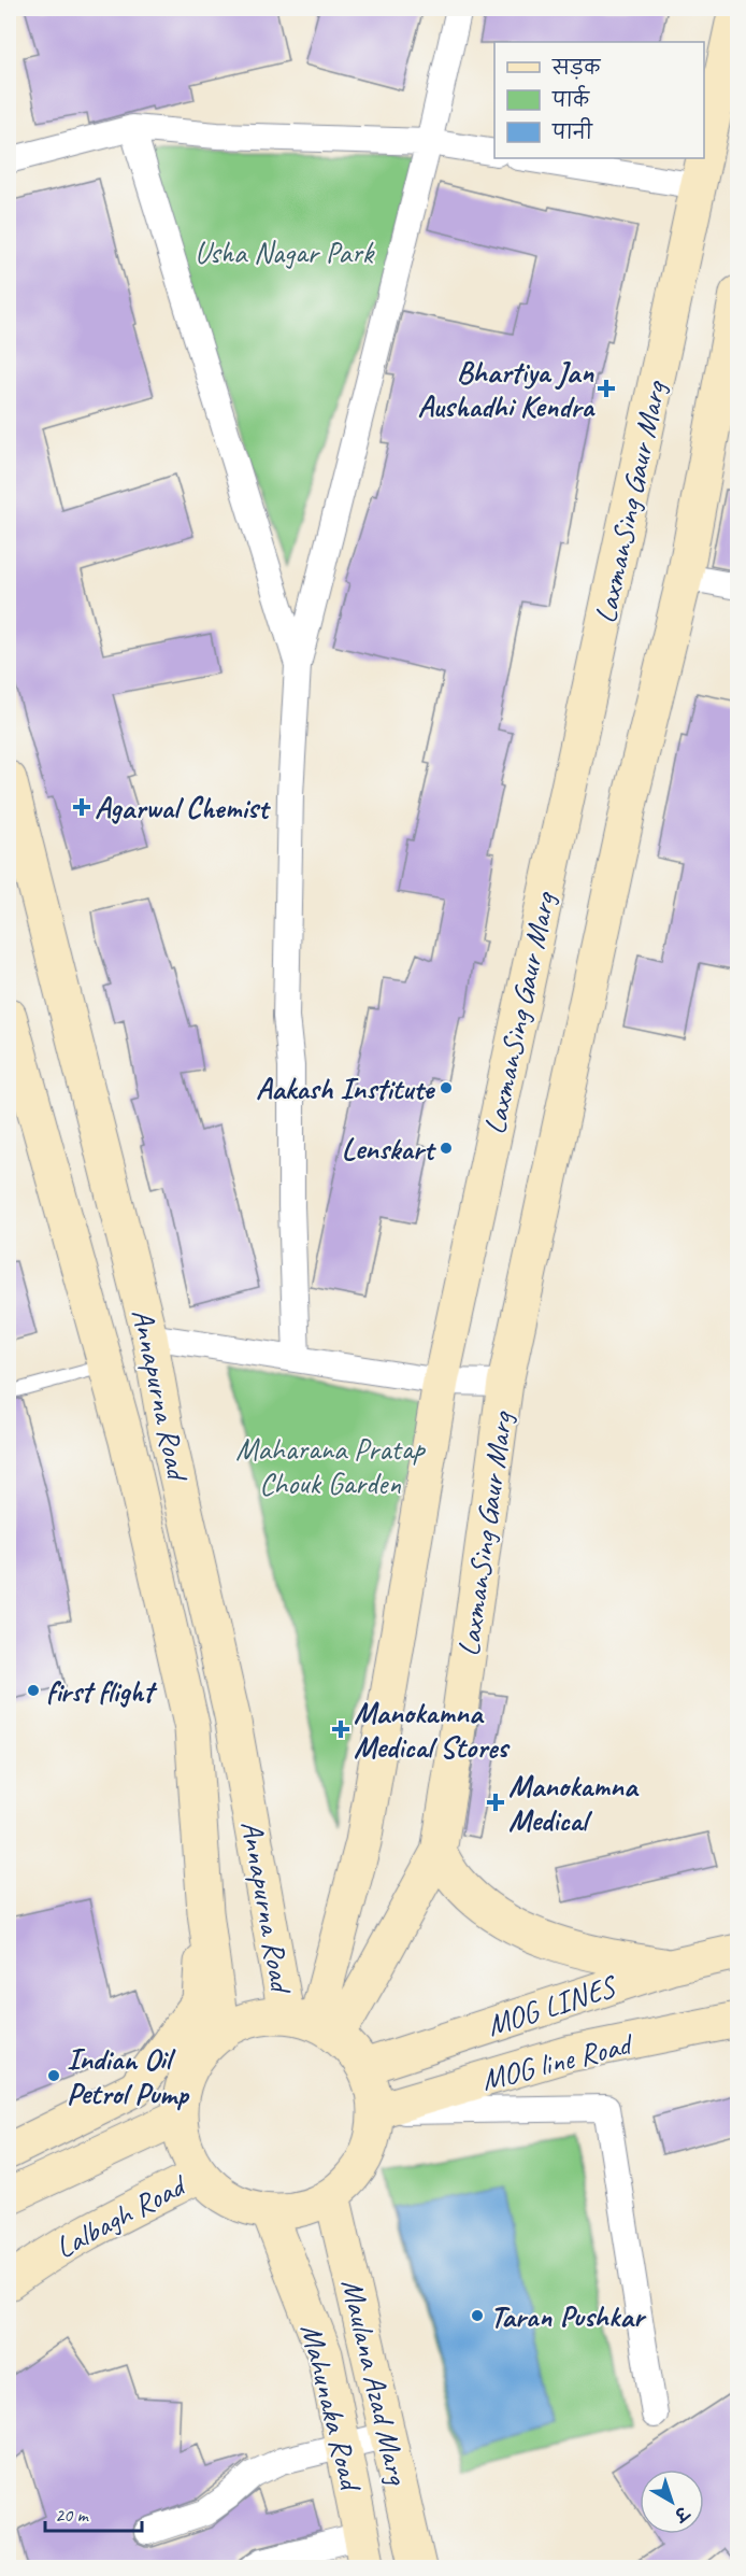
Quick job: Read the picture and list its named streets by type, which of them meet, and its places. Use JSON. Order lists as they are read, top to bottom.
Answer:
{
  "streets": {
    "main road": [
      "LaxmanSing Gaur Marg",
      "Annapurna Road",
      "MOG LINES",
      "MOG line Road",
      "Lalbagh Road",
      "Maulana Azad Marg",
      "Mahunaka Road"
    ]
  },
  "crossings": [
    ["LaxmanSing Gaur Marg", "Annapurna Road"],
    ["LaxmanSing Gaur Marg", "MOG LINES"],
    ["LaxmanSing Gaur Marg", "MOG line Road"],
    ["LaxmanSing Gaur Marg", "Lalbagh Road"],
    ["LaxmanSing Gaur Marg", "Maulana Azad Marg"],
    ["LaxmanSing Gaur Marg", "Mahunaka Road"],
    ["Annapurna Road", "MOG LINES"],
    ["Annapurna Road", "MOG line Road"],
    ["Annapurna Road", "Lalbagh Road"],
    ["Annapurna Road", "Maulana Azad Marg"],
    ["Annapurna Road", "Mahunaka Road"],
    ["MOG LINES", "MOG line Road"],
    ["MOG LINES", "Lalbagh Road"],
    ["MOG LINES", "Maulana Azad Marg"],
    ["MOG LINES", "Mahunaka Road"],
    ["MOG line Road", "Lalbagh Road"],
    ["MOG line Road", "Maulana Azad Marg"],
    ["MOG line Road", "Mahunaka Road"],
    ["Lalbagh Road", "Maulana Azad Marg"],
    ["Lalbagh Road", "Mahunaka Road"],
    ["Maulana Azad Marg", "Mahunaka Road"]
  ],
  "parks": ["Usha Nagar Park", "Maharana Pratap Chouk Garden"],
  "places": {
    "health": [
      "Bhartiya Jan Aushadhi Kendra",
      "Agarwal Chemist",
      "Manokamna Medical Stores",
      "Manokamna Medical"
    ],
    "other": [
      "Aakash Institute",
      "Lenskart",
      "first flight",
      "Indian Oil Petrol Pump",
      "Taran Pushkar"
    ]
  },
  "legend": ["सड़क", "पार्क", "पानी"],
  "scale_bar": "20 m",
  "north": "bottom right"
}
